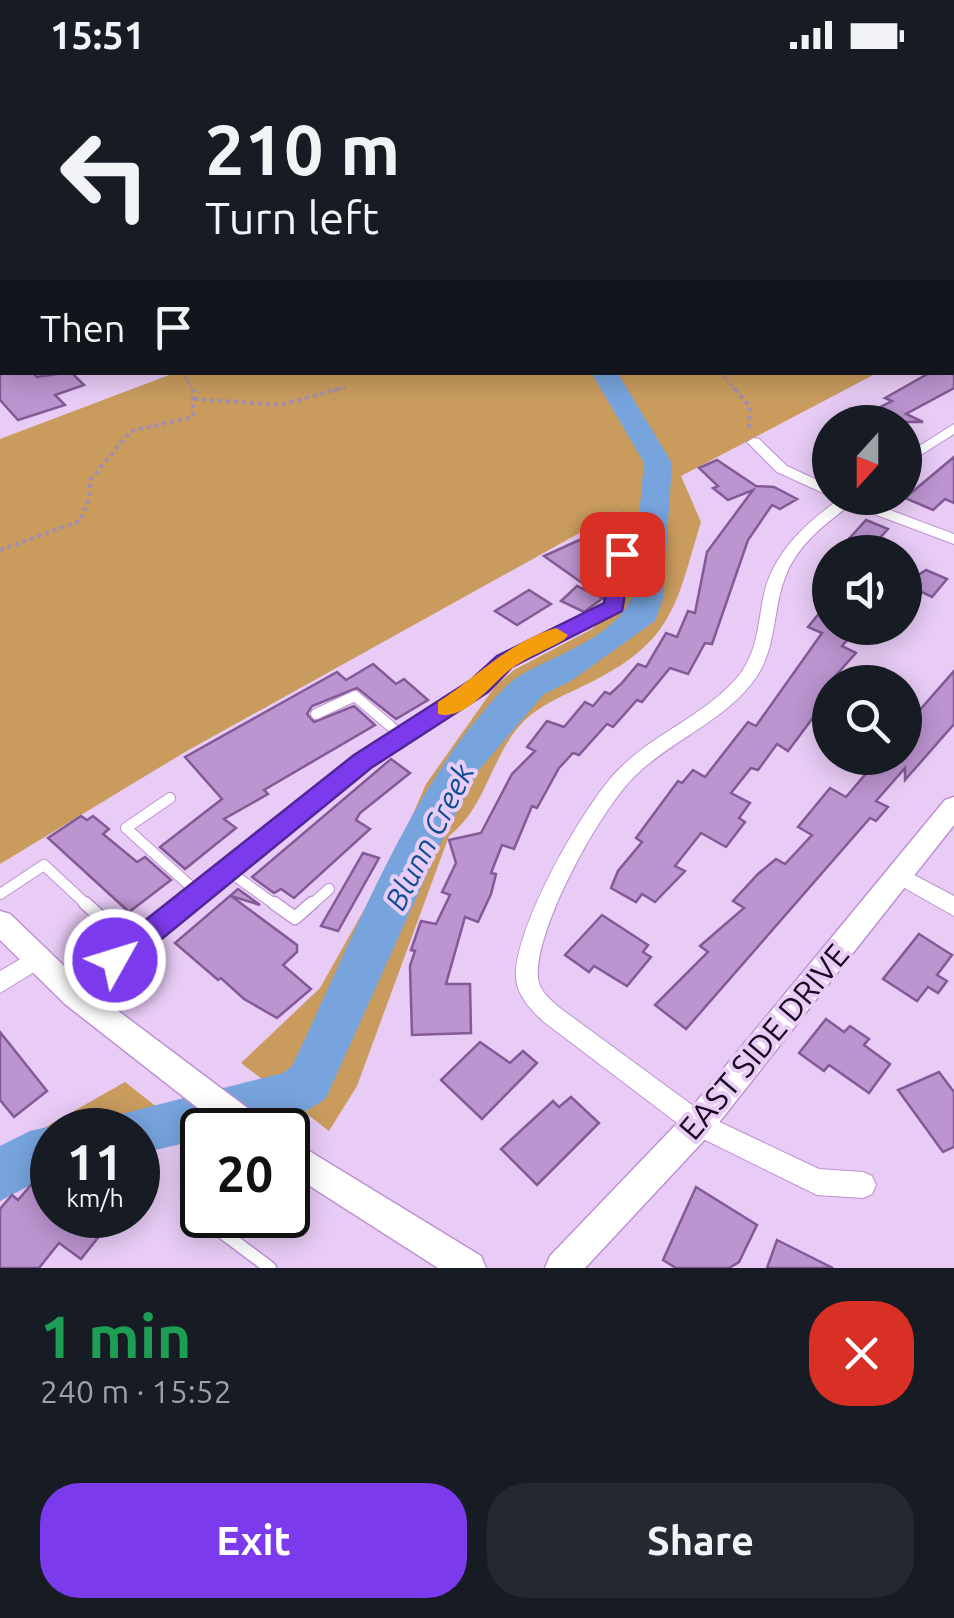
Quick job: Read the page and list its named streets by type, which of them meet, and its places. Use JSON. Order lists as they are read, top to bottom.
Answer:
{
  "streets": {
    "street": ["EAST SIDE DRIVE"]
  },
  "water": ["Blunn Creek"],
  "north": "bottom",
  "page": {
    "status": "15:51",
    "turn": ["210 m", "Turn left"],
    "then": "Then",
    "speed": "11 km/h",
    "limit": "20",
    "heading": ["1 min", "240 m · 15:52"],
    "buttons": ["Exit", "Share"]
  }
}
